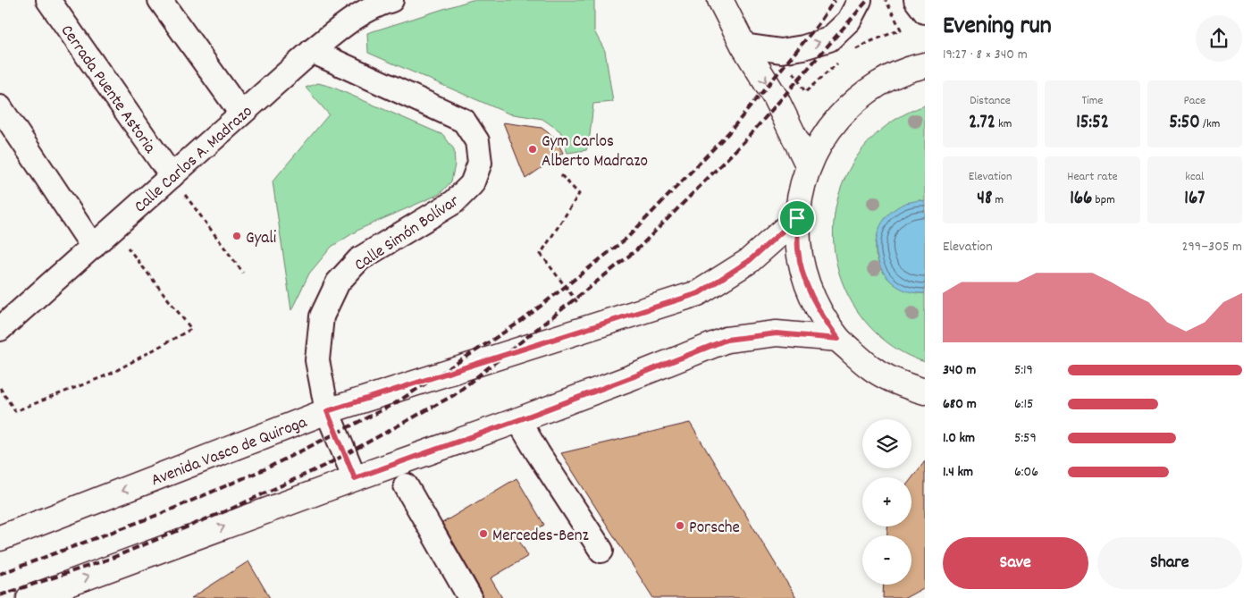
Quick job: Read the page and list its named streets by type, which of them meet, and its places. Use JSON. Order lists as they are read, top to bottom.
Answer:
{
  "streets": {
    "main road": ["Avenida Vasco de Quiroga"],
    "street": ["Cerrada Puente Astoria", "Calle Carlos A. Madrazo", "Calle Simón Bolívar"]
  },
  "crossings": [
    ["Cerrada Puente Astoria", "Calle Carlos A. Madrazo"],
    ["Calle Carlos A. Madrazo", "Calle Simón Bolívar"],
    ["Calle Simón Bolívar", "Avenida Vasco de Quiroga"]
  ],
  "places": [
    "Gym Carlos Alberto Madrazo",
    "Gyali",
    "Porsche",
    "Mercedes-Benz"
  ],
  "page": {
    "heading": ["Evening run", "19:27 · 8 × 340 m"],
    "stats": [
      ["Distance", "2.72 km"],
      ["Time", "15:52"],
      ["Pace", "5:50 /km"],
      ["Elevation", "48 m"],
      ["Heart rate", "166 bpm"],
      ["kcal", "167"]
    ],
    "chart": ["Elevation", "299–305 m"],
    "list": [
      {
        "name": "340 m",
        "note": "5:19"
      },
      {
        "name": "680 m",
        "note": "6:15"
      },
      {
        "name": "1.0 km",
        "note": "5:59"
      },
      {
        "name": "1.4 km",
        "note": "6:06"
      }
    ],
    "map_buttons": ["+", "−"],
    "buttons": ["Save", "Share"]
  }
}
